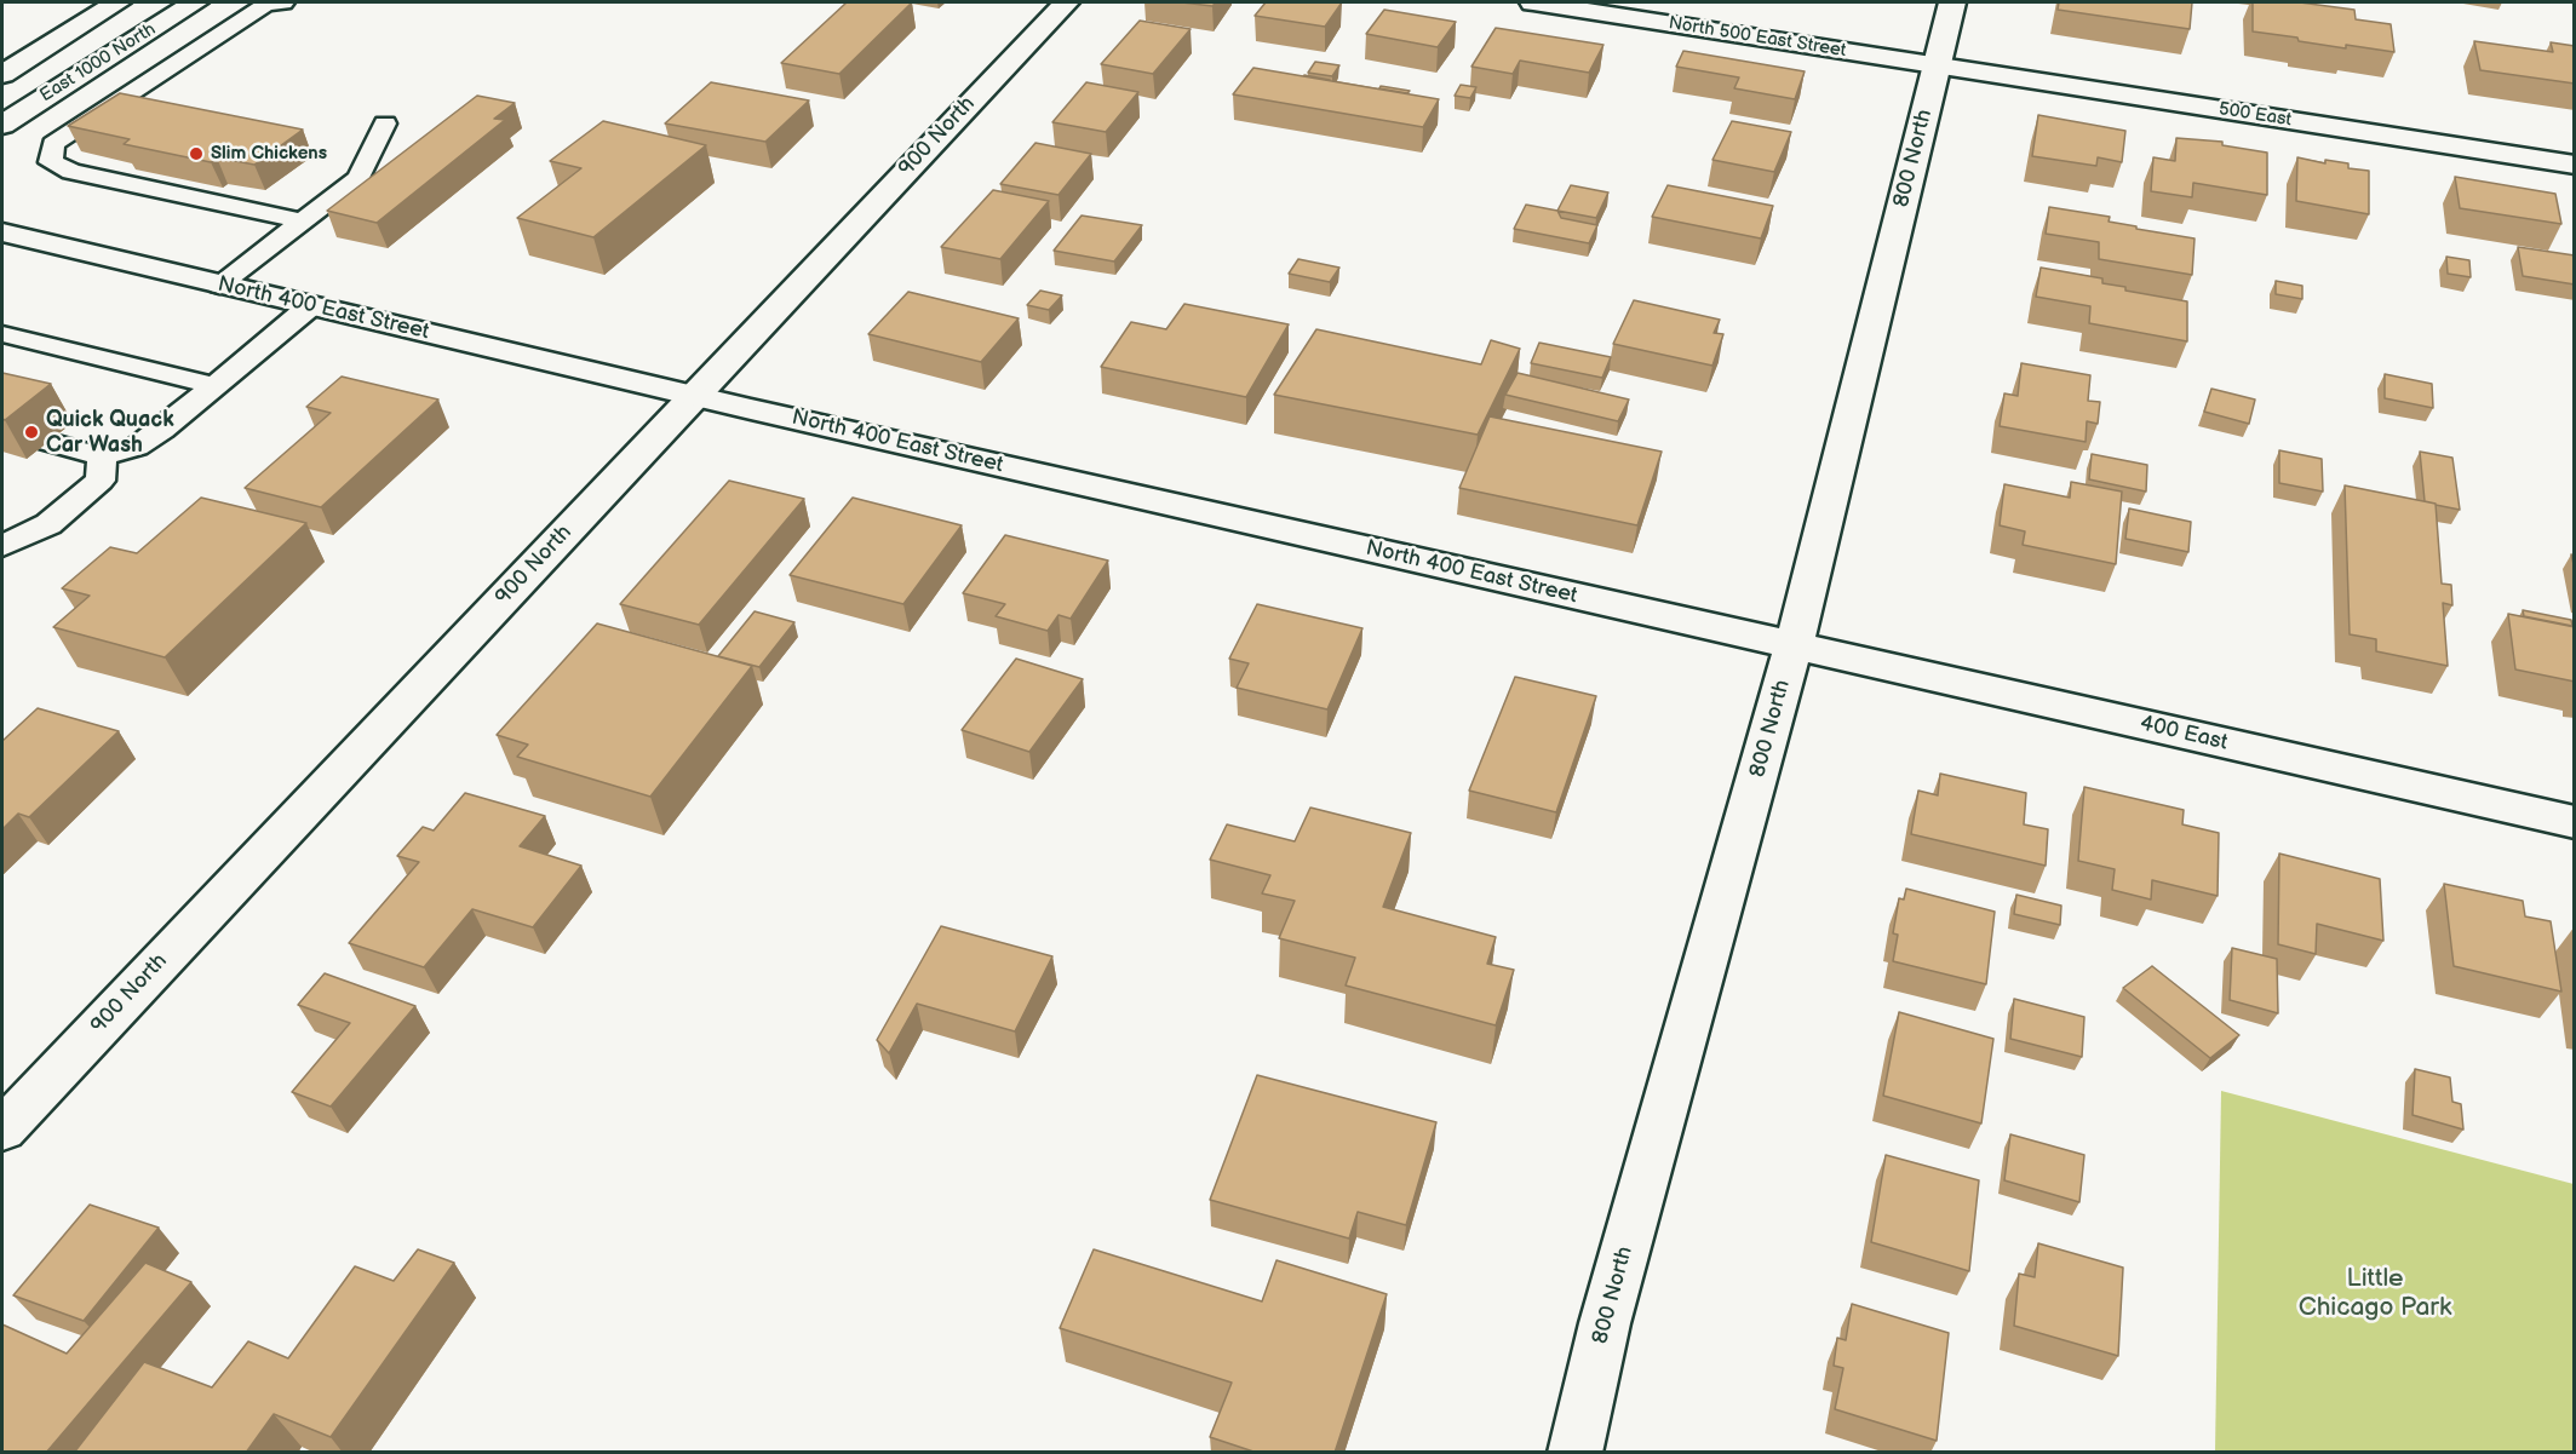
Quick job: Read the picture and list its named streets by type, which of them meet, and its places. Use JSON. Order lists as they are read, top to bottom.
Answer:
{
  "streets": {
    "street": [
      "North 500 East Street",
      "East 1000 North",
      "500 East",
      "900 North",
      "800 North",
      "North 400 East Street",
      "400 East"
    ]
  },
  "crossings": [
    ["North 500 East Street", "500 East"],
    ["North 500 East Street", "800 North"],
    ["500 East", "800 North"],
    ["900 North", "North 400 East Street"],
    ["800 North", "North 400 East Street"],
    ["800 North", "400 East"],
    ["North 400 East Street", "400 East"]
  ],
  "parks": ["Little Chicago Park"],
  "places": ["Slim Chickens", "Quick Quack Car Wash"]
}
